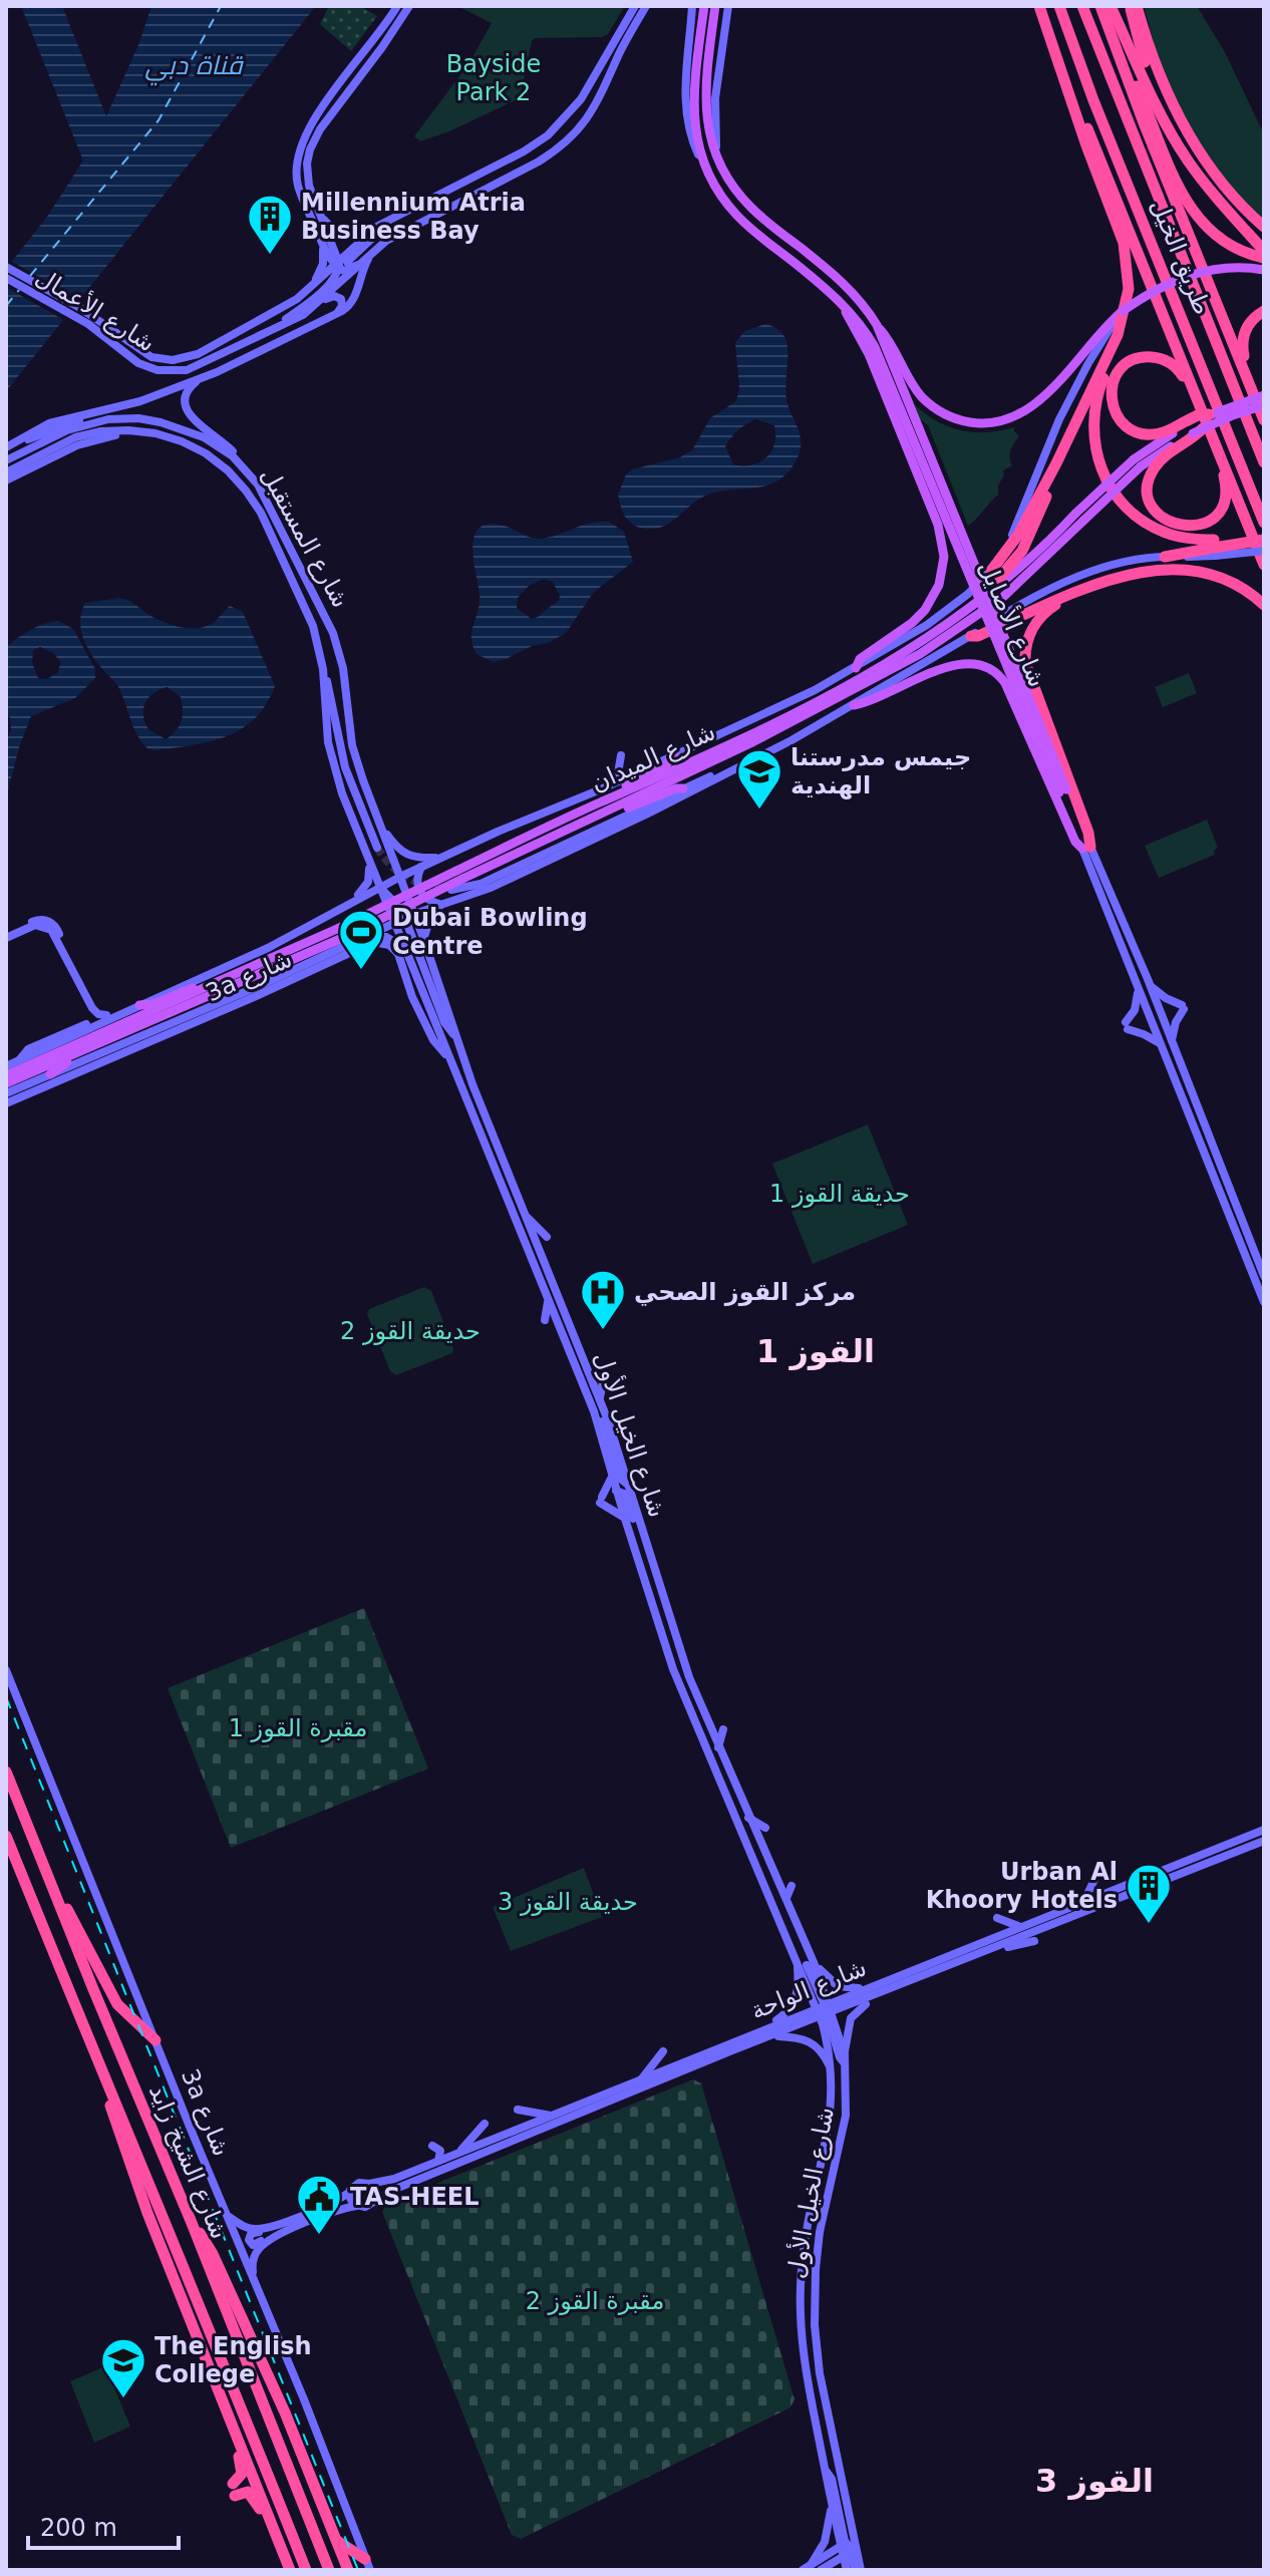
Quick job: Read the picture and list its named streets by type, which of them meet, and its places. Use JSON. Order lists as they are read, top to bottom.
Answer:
{
  "streets": {
    "highway": ["طريق الخيل", "شارع الشيخ زايد"],
    "main road": [
      "شارع الأعمال",
      "شارع المستقبل",
      "شارع الأصايل",
      "شارع الميدان",
      "3a شارع",
      "شارع الخيل الأول",
      "شارع الواحة"
    ]
  },
  "crossings": [
    ["شارع المستقبل", "شارع الخيل الأول"],
    ["3a شارع", "شارع الخيل الأول"],
    ["شارع الخيل الأول", "شارع الواحة"]
  ],
  "districts": ["القوز 1", "القوز 3"],
  "water": ["قناة دبي"],
  "parks": [
    "Bayside Park 2",
    "حديقة القوز 1",
    "حديقة القوز 2",
    "مقبرة القوز 1",
    "حديقة القوز 3",
    "مقبرة القوز 2"
  ],
  "places": {
    "building": ["Millennium Atria Business Bay", "Urban Al Khoory Hotels"],
    "school or university": ["جيمس مدرستنا الهندية", "The English College"],
    "sports": ["Dubai Bowling Centre"],
    "hospital": ["مركز القوز الصحي"],
    "public building": ["TAS-HEEL"]
  },
  "scale_bar": "200 m"
}
